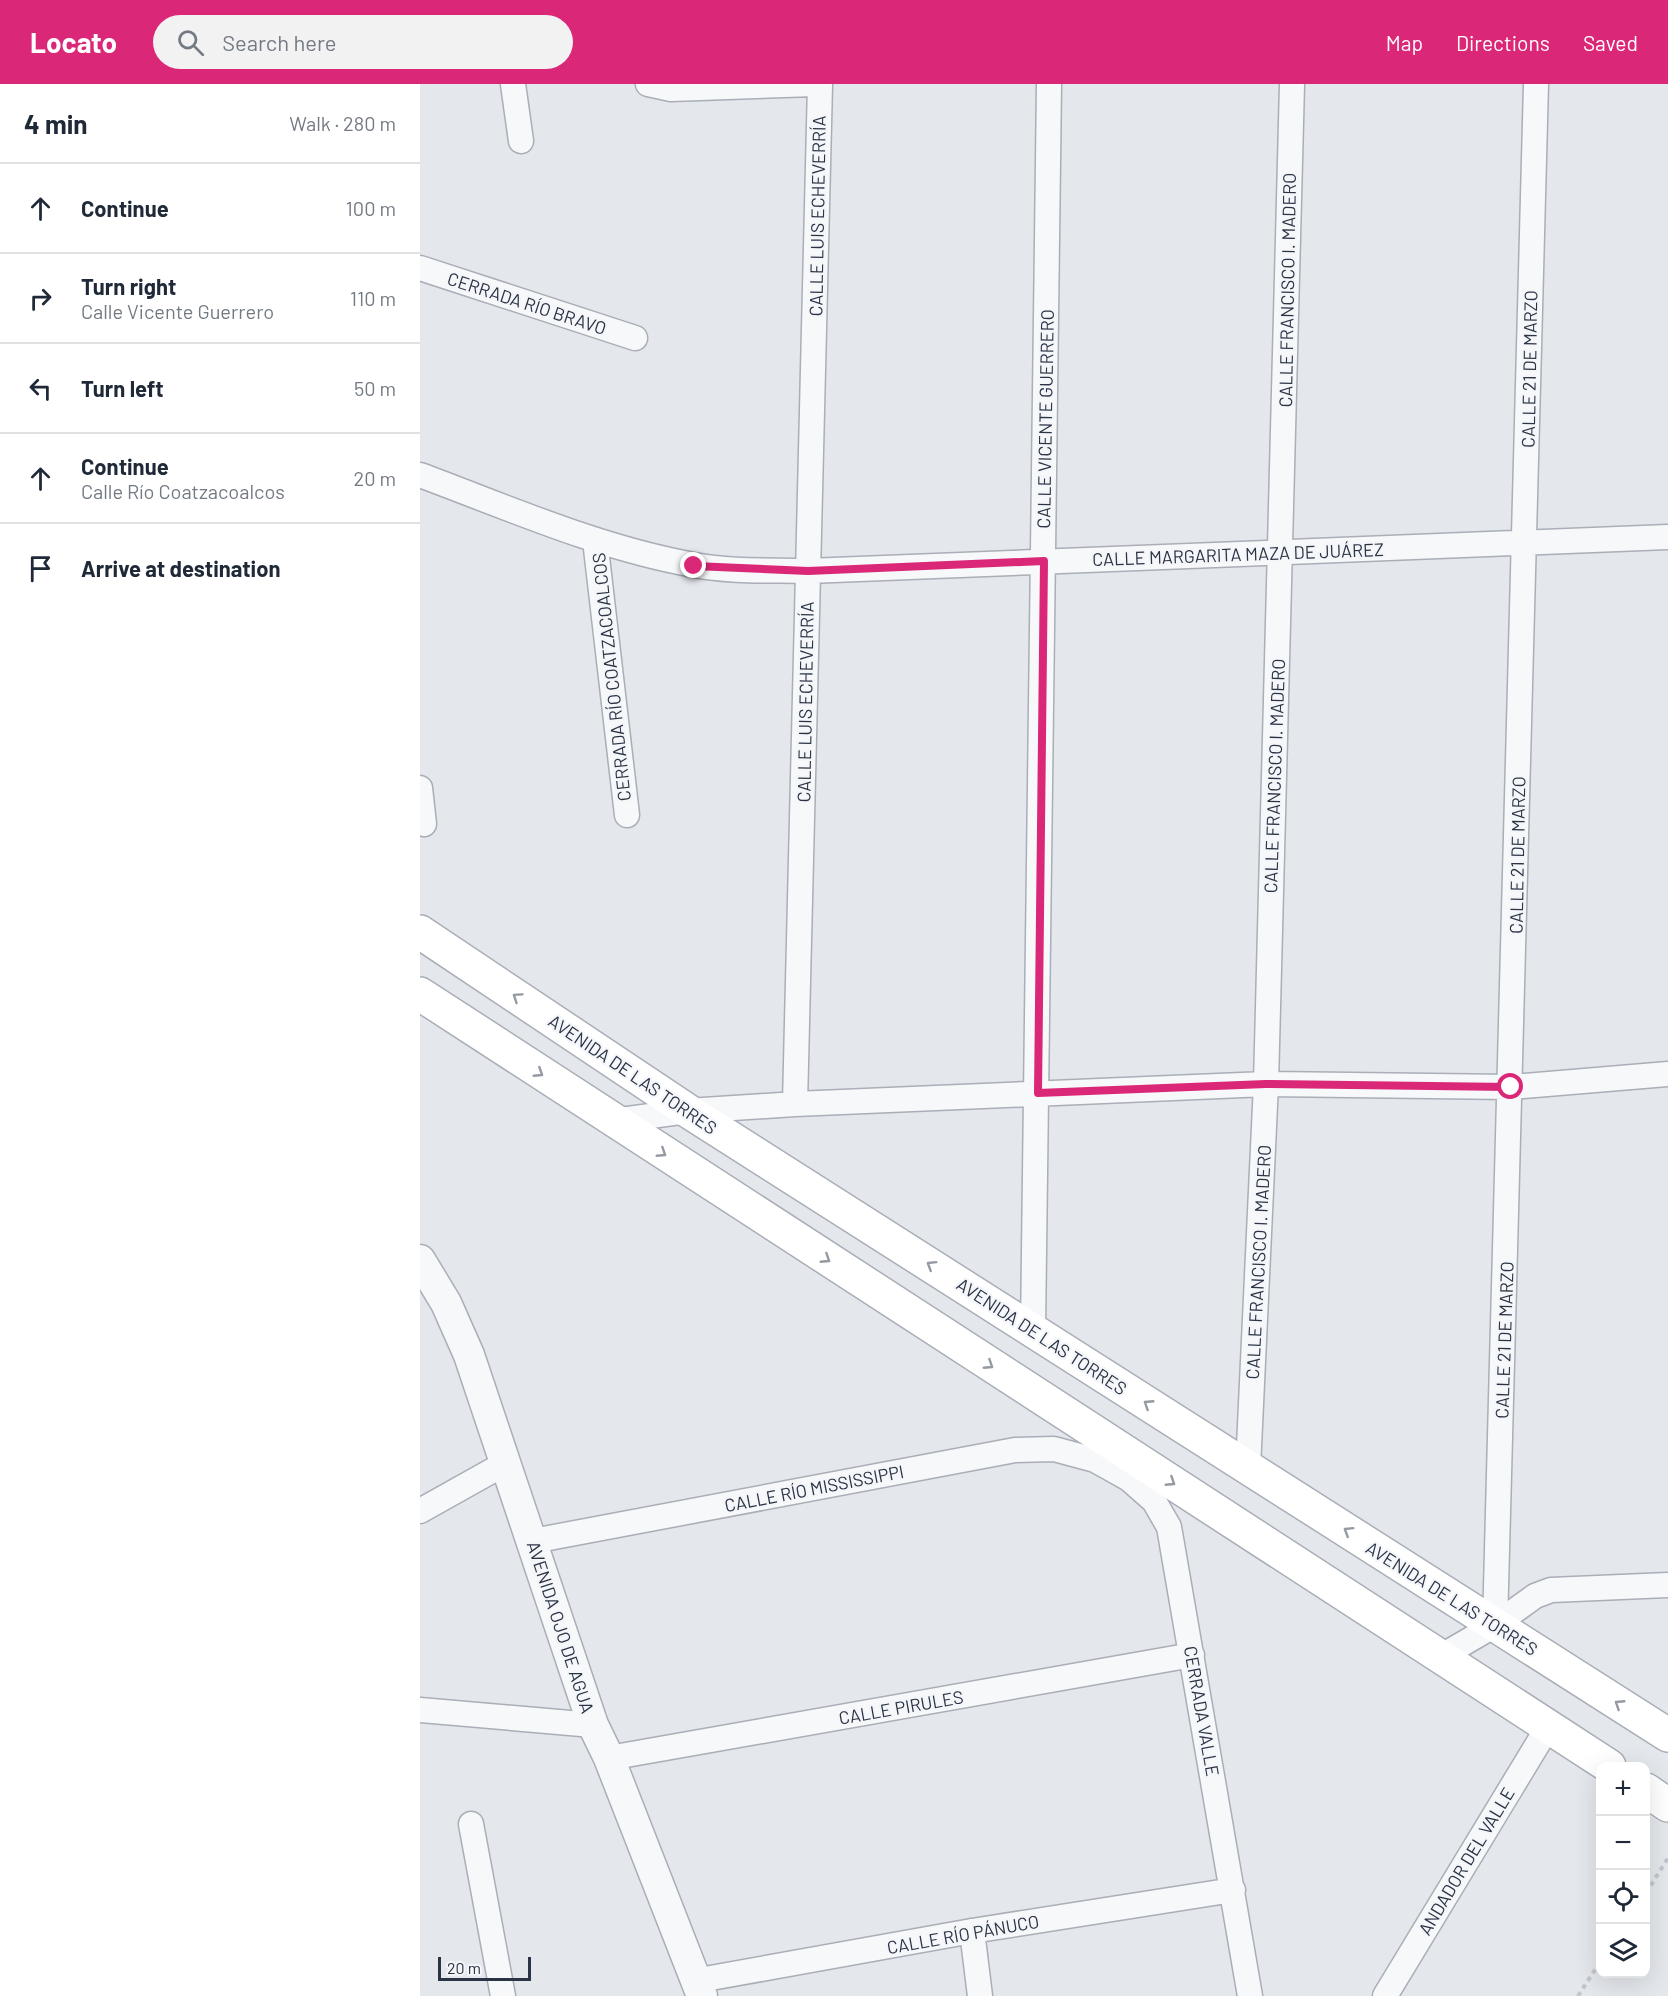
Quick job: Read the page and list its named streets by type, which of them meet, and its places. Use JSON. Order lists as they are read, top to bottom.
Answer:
{
  "streets": {
    "main road": ["AVENIDA DE LAS TORRES"],
    "street": [
      "CALLE LUIS ECHEVERRÍA",
      "CALLE FRANCISCO I. MADERO",
      "CERRADA RÍO BRAVO",
      "CALLE 21 DE MARZO",
      "CALLE VICENTE GUERRERO",
      "CALLE MARGARITA MAZA DE JUÁREZ",
      "CERRADA RÍO COATZACOALCOS",
      "CALLE RÍO MISSISSIPPI",
      "AVENIDA OJO DE AGUA",
      "CALLE PIRULES",
      "CERRADA VALLE",
      "ANDADOR DEL VALLE",
      "CALLE RÍO PÁNUCO"
    ]
  },
  "crossings": [
    ["CALLE LUIS ECHEVERRÍA", "CALLE MARGARITA MAZA DE JUÁREZ"],
    ["CALLE FRANCISCO I. MADERO", "CALLE MARGARITA MAZA DE JUÁREZ"],
    ["CALLE FRANCISCO I. MADERO", "AVENIDA DE LAS TORRES"],
    ["CALLE 21 DE MARZO", "CALLE MARGARITA MAZA DE JUÁREZ"],
    ["CALLE 21 DE MARZO", "AVENIDA DE LAS TORRES"],
    ["CALLE VICENTE GUERRERO", "CALLE MARGARITA MAZA DE JUÁREZ"],
    ["CALLE VICENTE GUERRERO", "AVENIDA DE LAS TORRES"],
    ["CALLE MARGARITA MAZA DE JUÁREZ", "CERRADA RÍO COATZACOALCOS"],
    ["CALLE RÍO MISSISSIPPI", "AVENIDA OJO DE AGUA"],
    ["CALLE RÍO MISSISSIPPI", "CERRADA VALLE"],
    ["AVENIDA OJO DE AGUA", "CALLE PIRULES"],
    ["AVENIDA OJO DE AGUA", "CALLE RÍO PÁNUCO"],
    ["CALLE PIRULES", "CERRADA VALLE"],
    ["CERRADA VALLE", "CALLE RÍO PÁNUCO"]
  ],
  "scale_bar": "20 m",
  "page": {
    "header": "Locato",
    "search": "Search here",
    "nav": ["Map", "Directions", "Saved"],
    "heading": ["4 min", "Walk · 280 m"],
    "list": [
      ["Continue", "100 m"],
      ["Turn right", "Calle Vicente Guerrero", "110 m"],
      ["Turn left", "50 m"],
      ["Continue", "Calle Río Coatzacoalcos", "20 m"],
      "Arrive at destination"
    ],
    "map_buttons": ["+", "−"],
    "scale": "20 m"
  }
}
